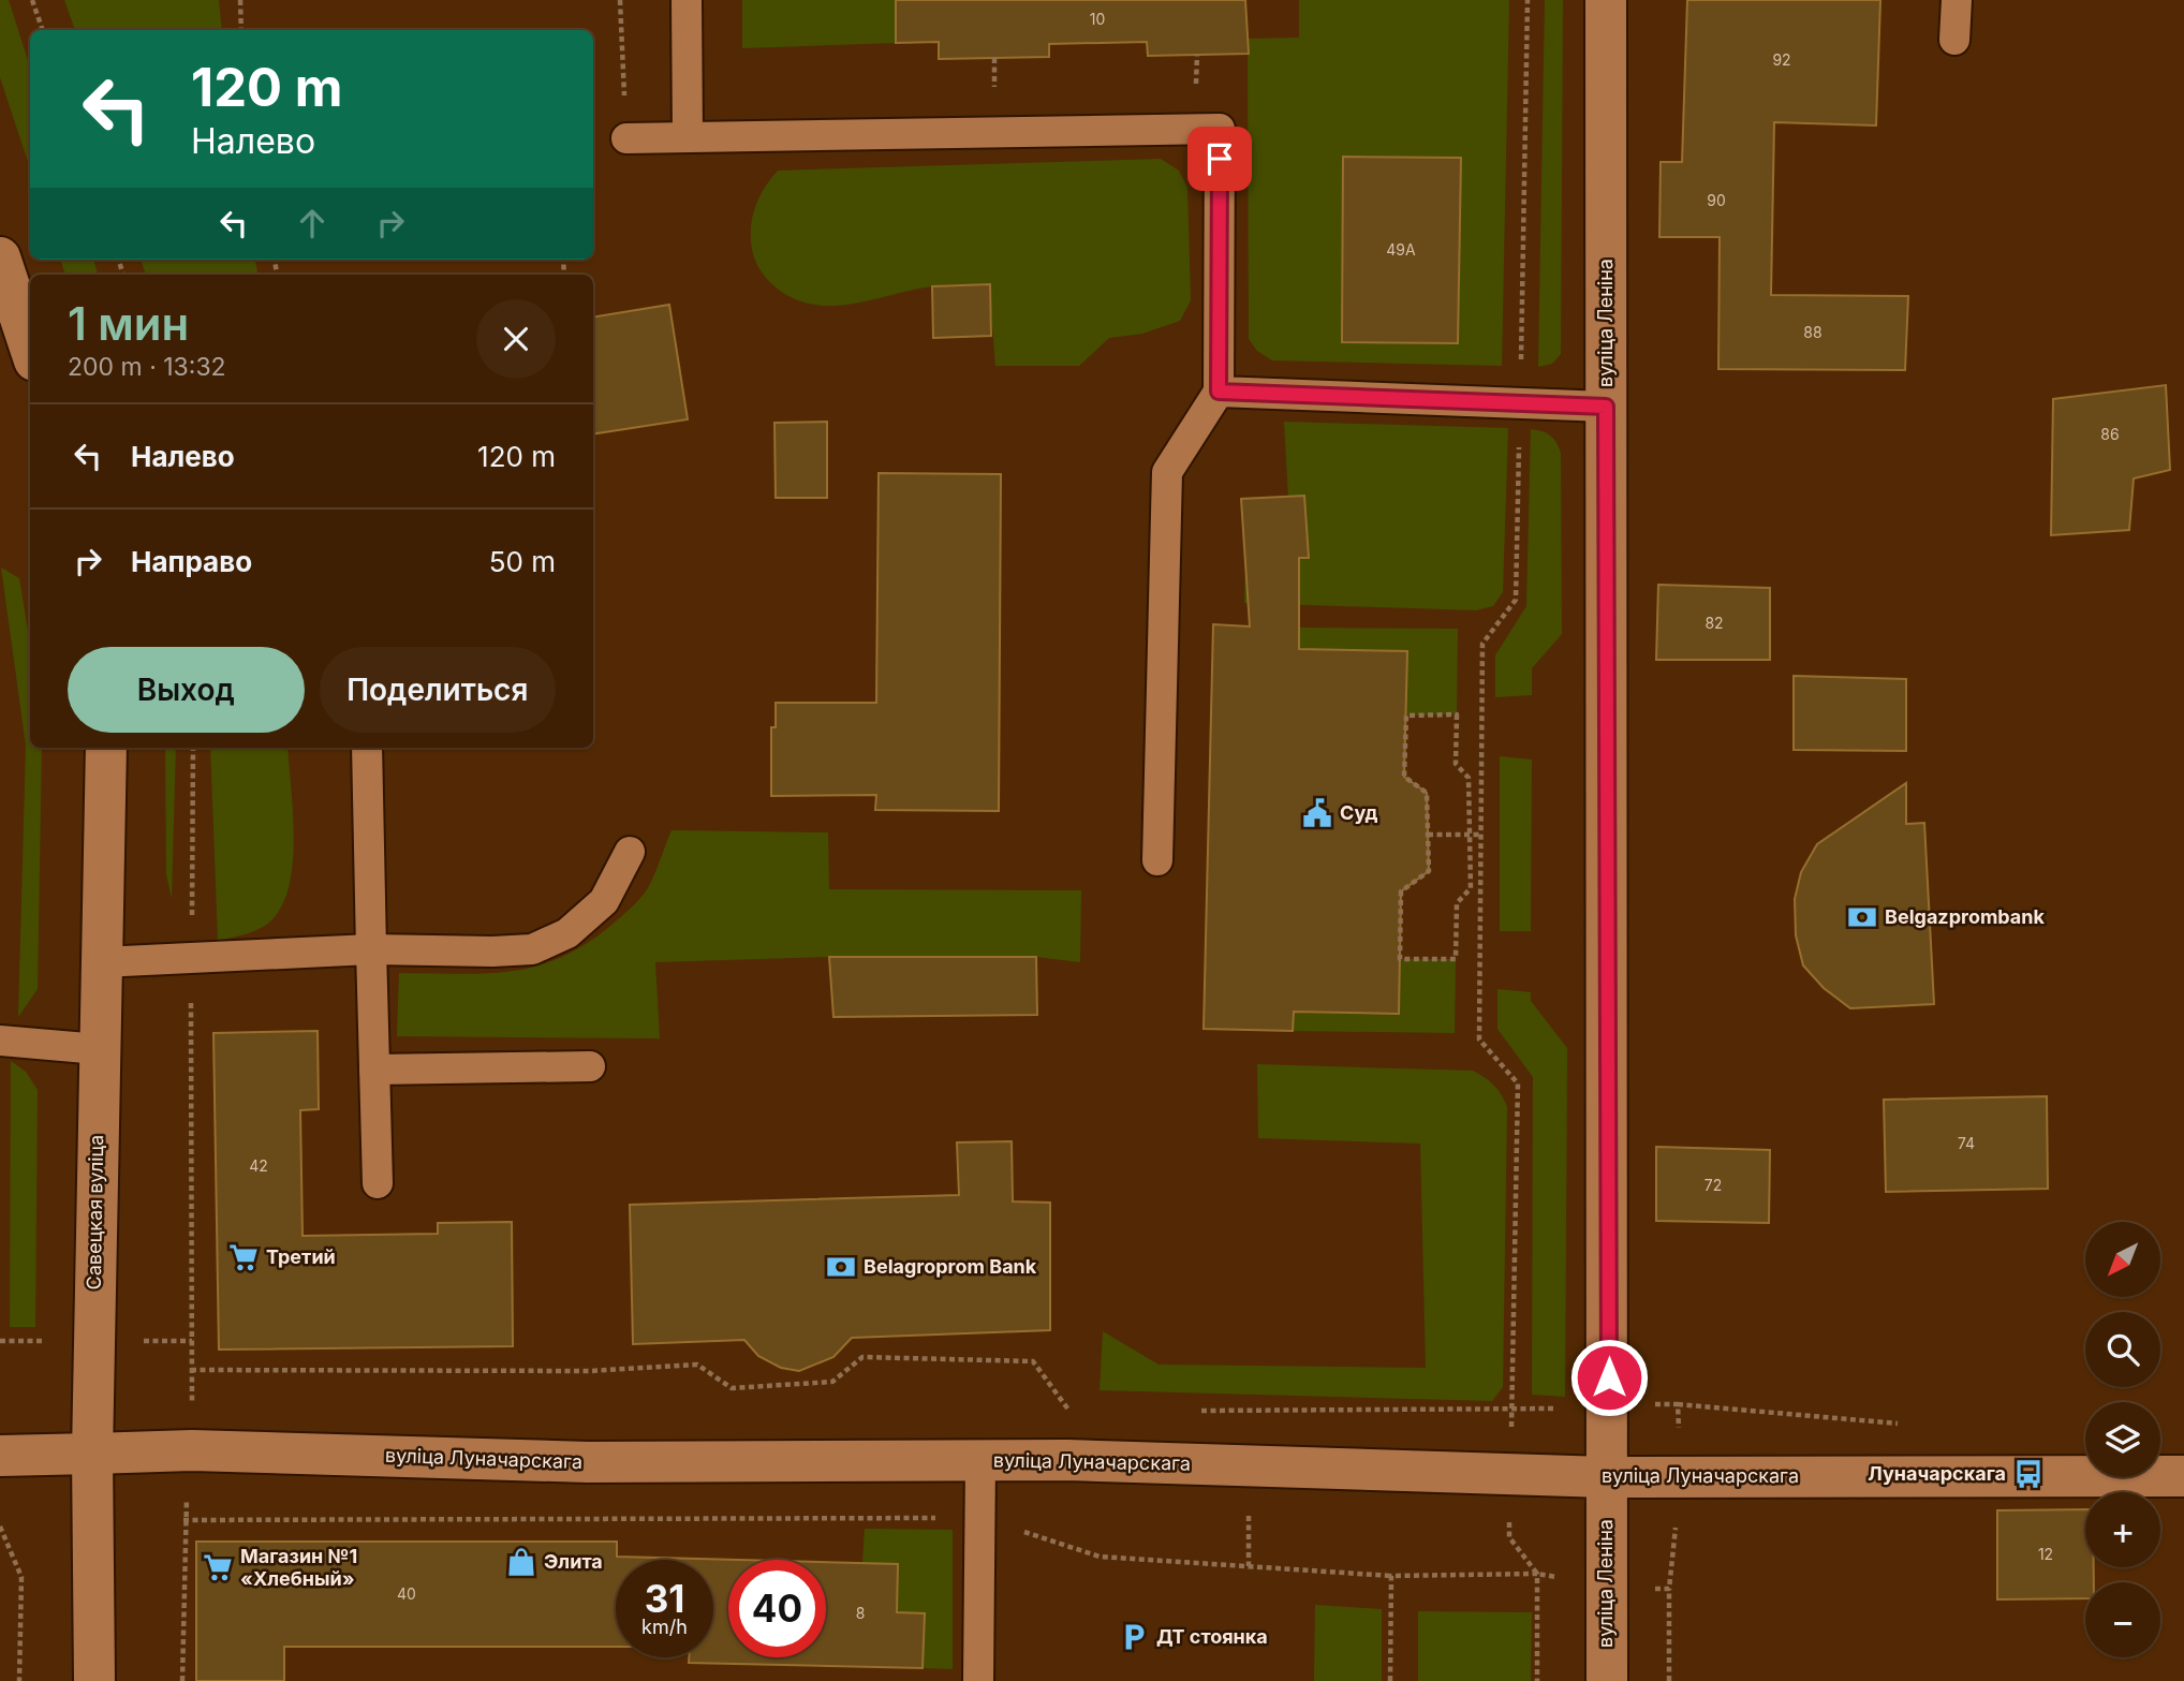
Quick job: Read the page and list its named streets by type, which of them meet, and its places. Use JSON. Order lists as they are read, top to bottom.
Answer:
{
  "streets": {
    "street": ["вуліца Леніна", "Савецкая вуліца", "вуліца Луначарскага"]
  },
  "crossings": [
    ["вуліца Леніна", "вуліца Луначарскага"],
    ["Савецкая вуліца", "вуліца Луначарскага"]
  ],
  "places": {
    "public building": ["Суд"],
    "bank": ["Belgazprombank", "Belagroprom Bank"],
    "supermarket": ["Третий", "Магазин №1 «Хлебный»"],
    "bus stop": ["Луначарскага"],
    "shop": ["Элита"],
    "parking": ["ДТ стоянка"]
  },
  "house_numbers": [
    "10",
    "92",
    "90",
    "49А",
    "88",
    "86",
    "82",
    "74",
    "42",
    "72",
    "12",
    "40",
    "8"
  ],
  "north": "bottom left",
  "page": {
    "turn": ["120 m", "Налево"],
    "heading": ["1 мин", "200 m · 13:32"],
    "list": [
      {
        "name": "Налево",
        "value": "120 m"
      },
      {
        "name": "Направо",
        "value": "50 m"
      }
    ],
    "buttons": ["Выход", "Поделиться"],
    "map_buttons": ["+", "−"],
    "speed": "31 km/h",
    "limit": "40"
  }
}
